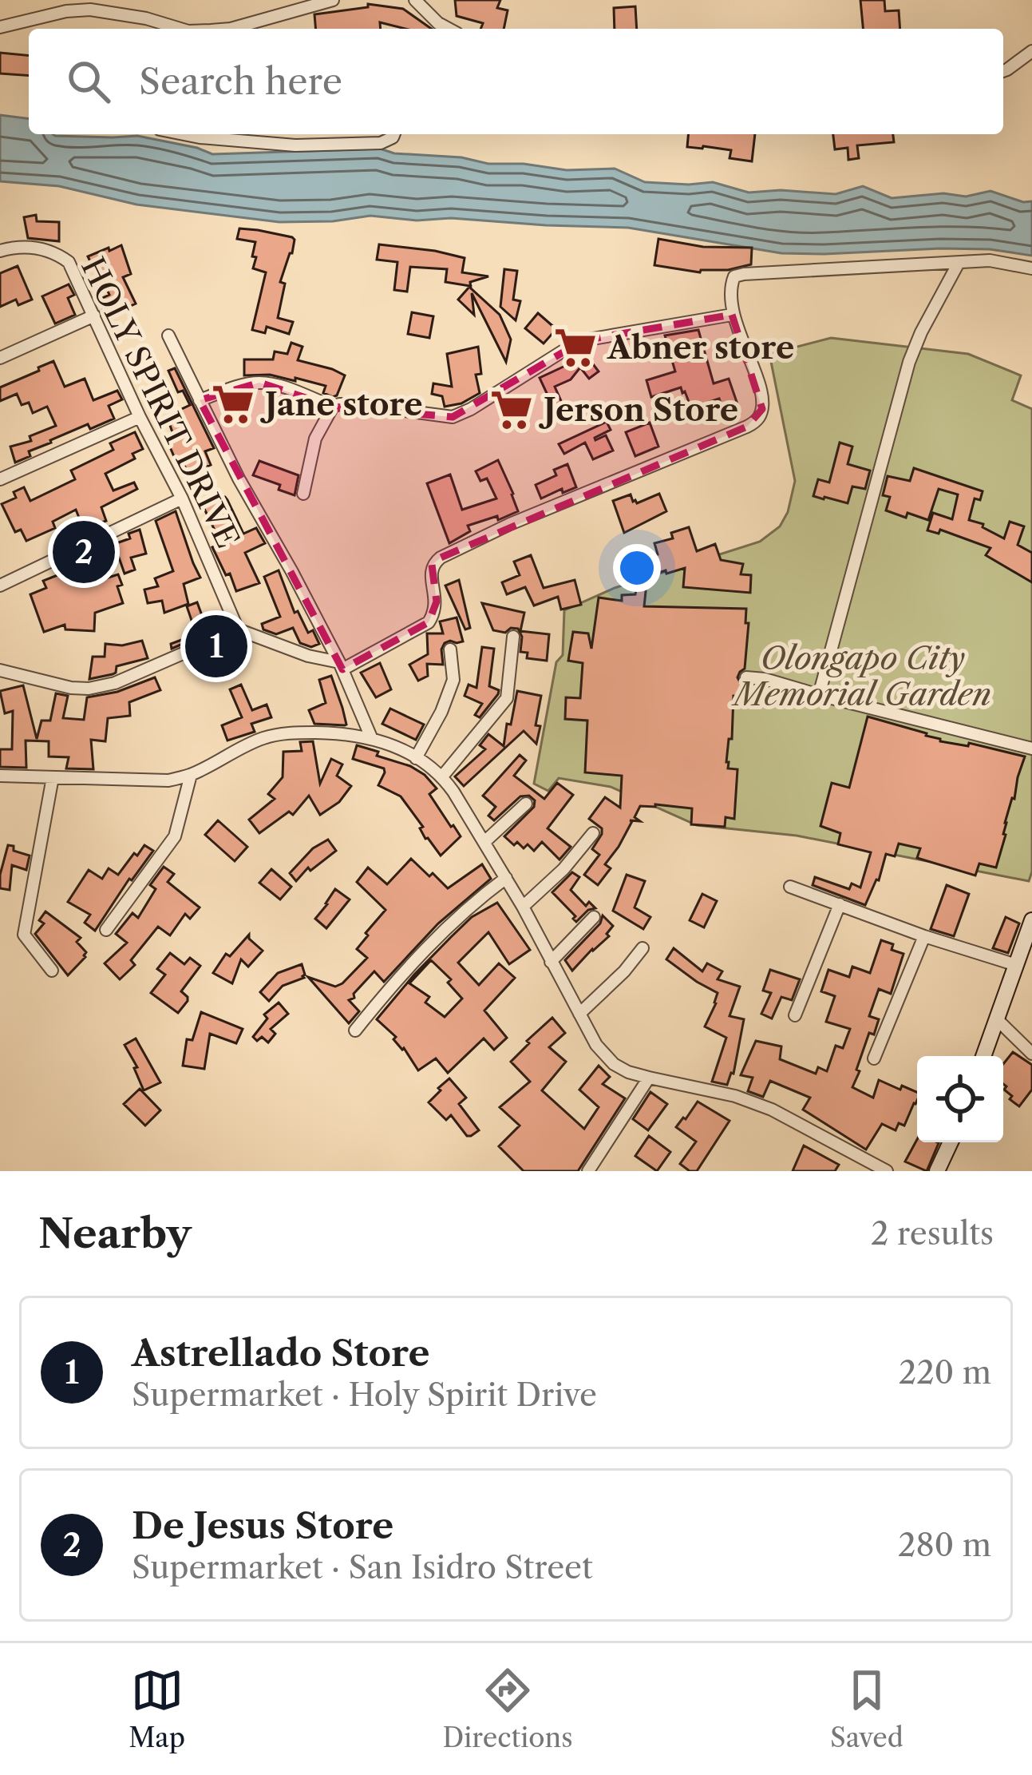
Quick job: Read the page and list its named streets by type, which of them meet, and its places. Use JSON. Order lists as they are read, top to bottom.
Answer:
{
  "streets": {
    "street": ["HOLY SPIRIT DRIVE"]
  },
  "parks": ["Olongapo City Memorial Garden"],
  "places": {
    "supermarket": ["Abner store", "Jane store", "Jerson Store"]
  },
  "page": {
    "search": "Search here",
    "pins": ["2", "1"],
    "heading": ["Nearby", "2 results"],
    "list": [
      {
        "mark": "1",
        "name": "Astrellado Store",
        "note": "Supermarket · Holy Spirit Drive",
        "value": "220 m"
      },
      {
        "mark": "2",
        "name": "De Jesus Store",
        "note": "Supermarket · San Isidro Street",
        "value": "280 m"
      }
    ],
    "nav": ["Map", "Directions", "Saved"]
  }
}
